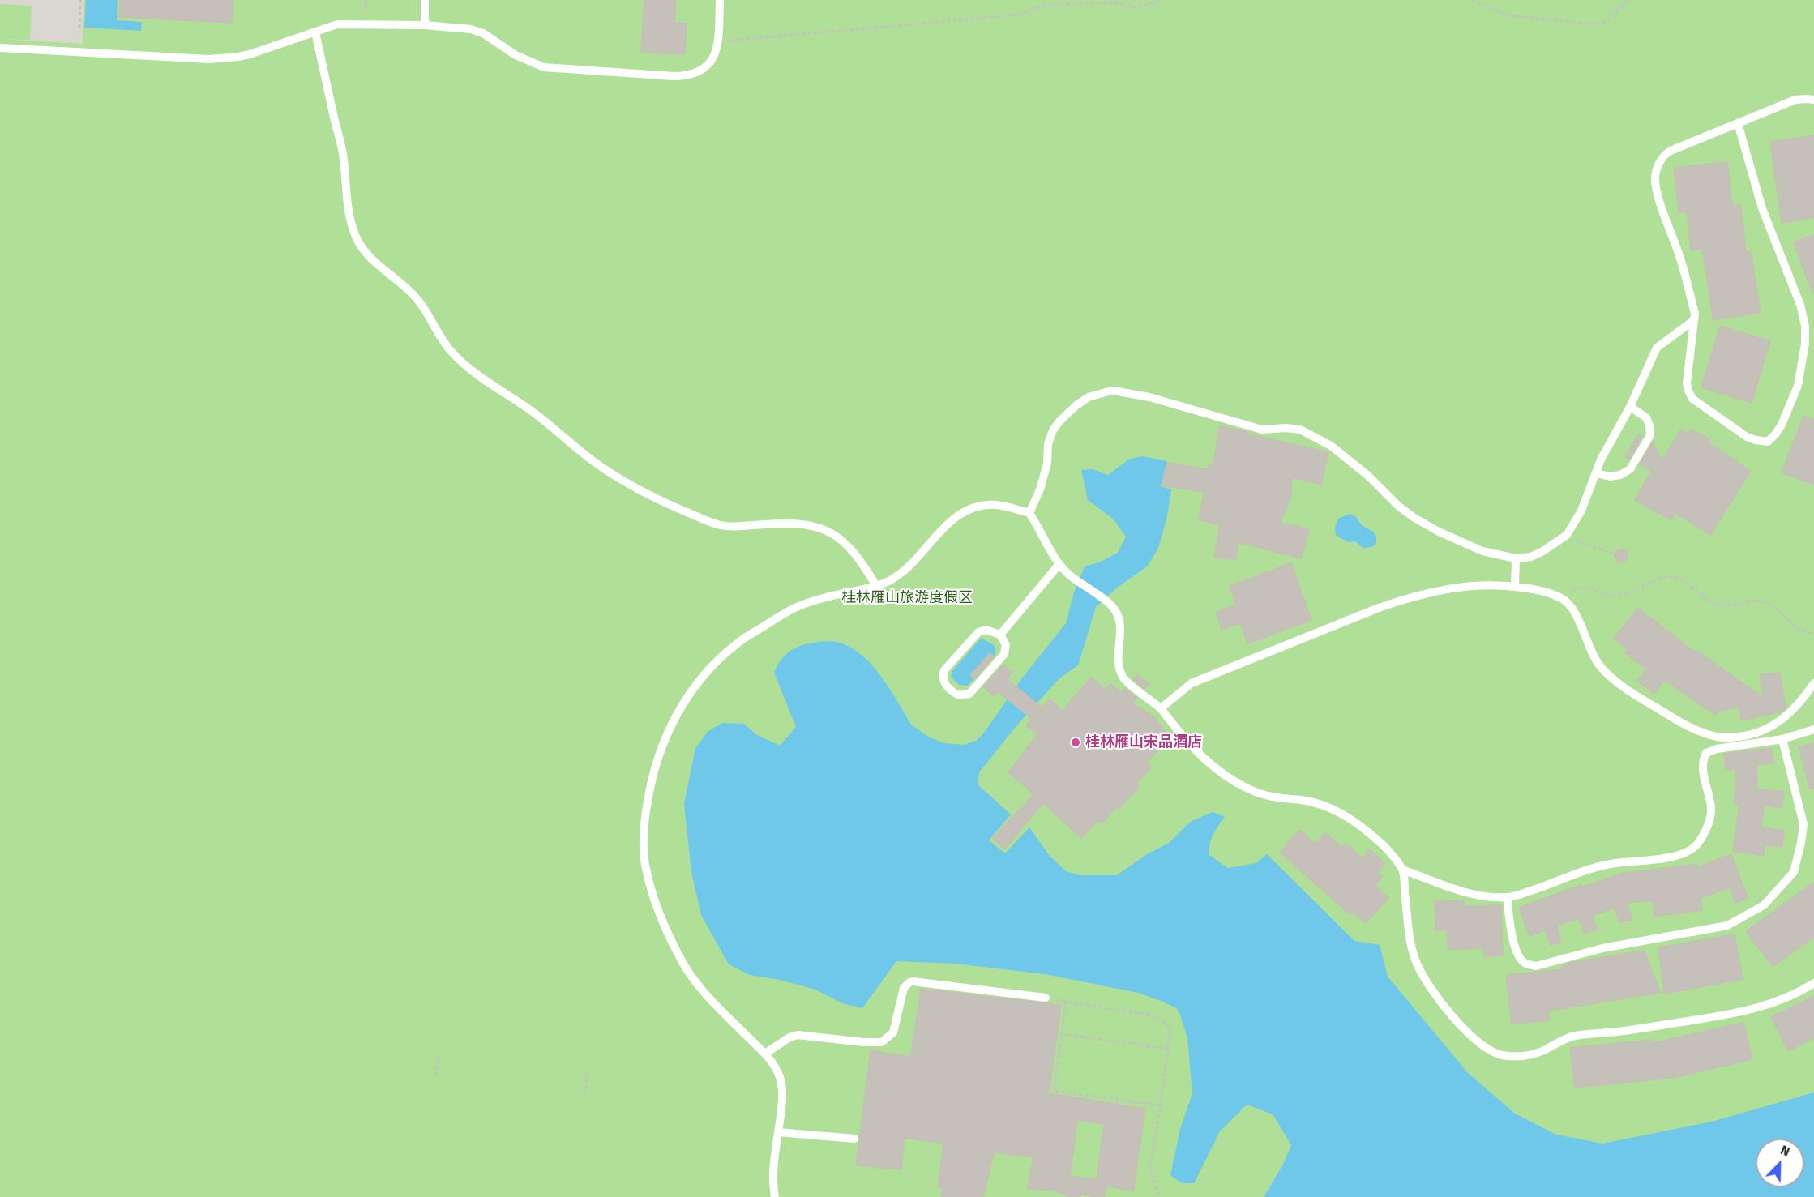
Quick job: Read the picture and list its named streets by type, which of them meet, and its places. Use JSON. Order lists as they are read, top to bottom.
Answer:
{
  "parks": ["桂林雁山旅游度假区"],
  "places": ["桂林雁山宋品酒店"],
  "north": "top right"
}
